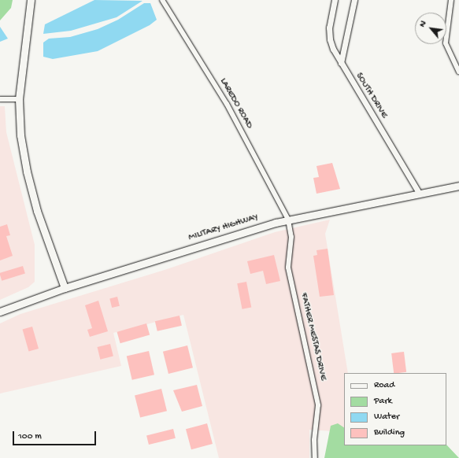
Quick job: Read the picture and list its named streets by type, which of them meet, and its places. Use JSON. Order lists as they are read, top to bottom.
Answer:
{
  "streets": {
    "main road": ["MILITARY HIGHWAY"],
    "street": ["SOUTH DRIVE", "LAREDO ROAD", "FATHER MESTAS DRIVE"]
  },
  "crossings": [
    ["SOUTH DRIVE", "MILITARY HIGHWAY"],
    ["LAREDO ROAD", "MILITARY HIGHWAY"],
    ["LAREDO ROAD", "FATHER MESTAS DRIVE"],
    ["MILITARY HIGHWAY", "FATHER MESTAS DRIVE"]
  ],
  "legend": [
    "Road",
    "Park",
    "Water",
    "Building"
  ],
  "scale_bar": "100 m",
  "north": "top left"
}
